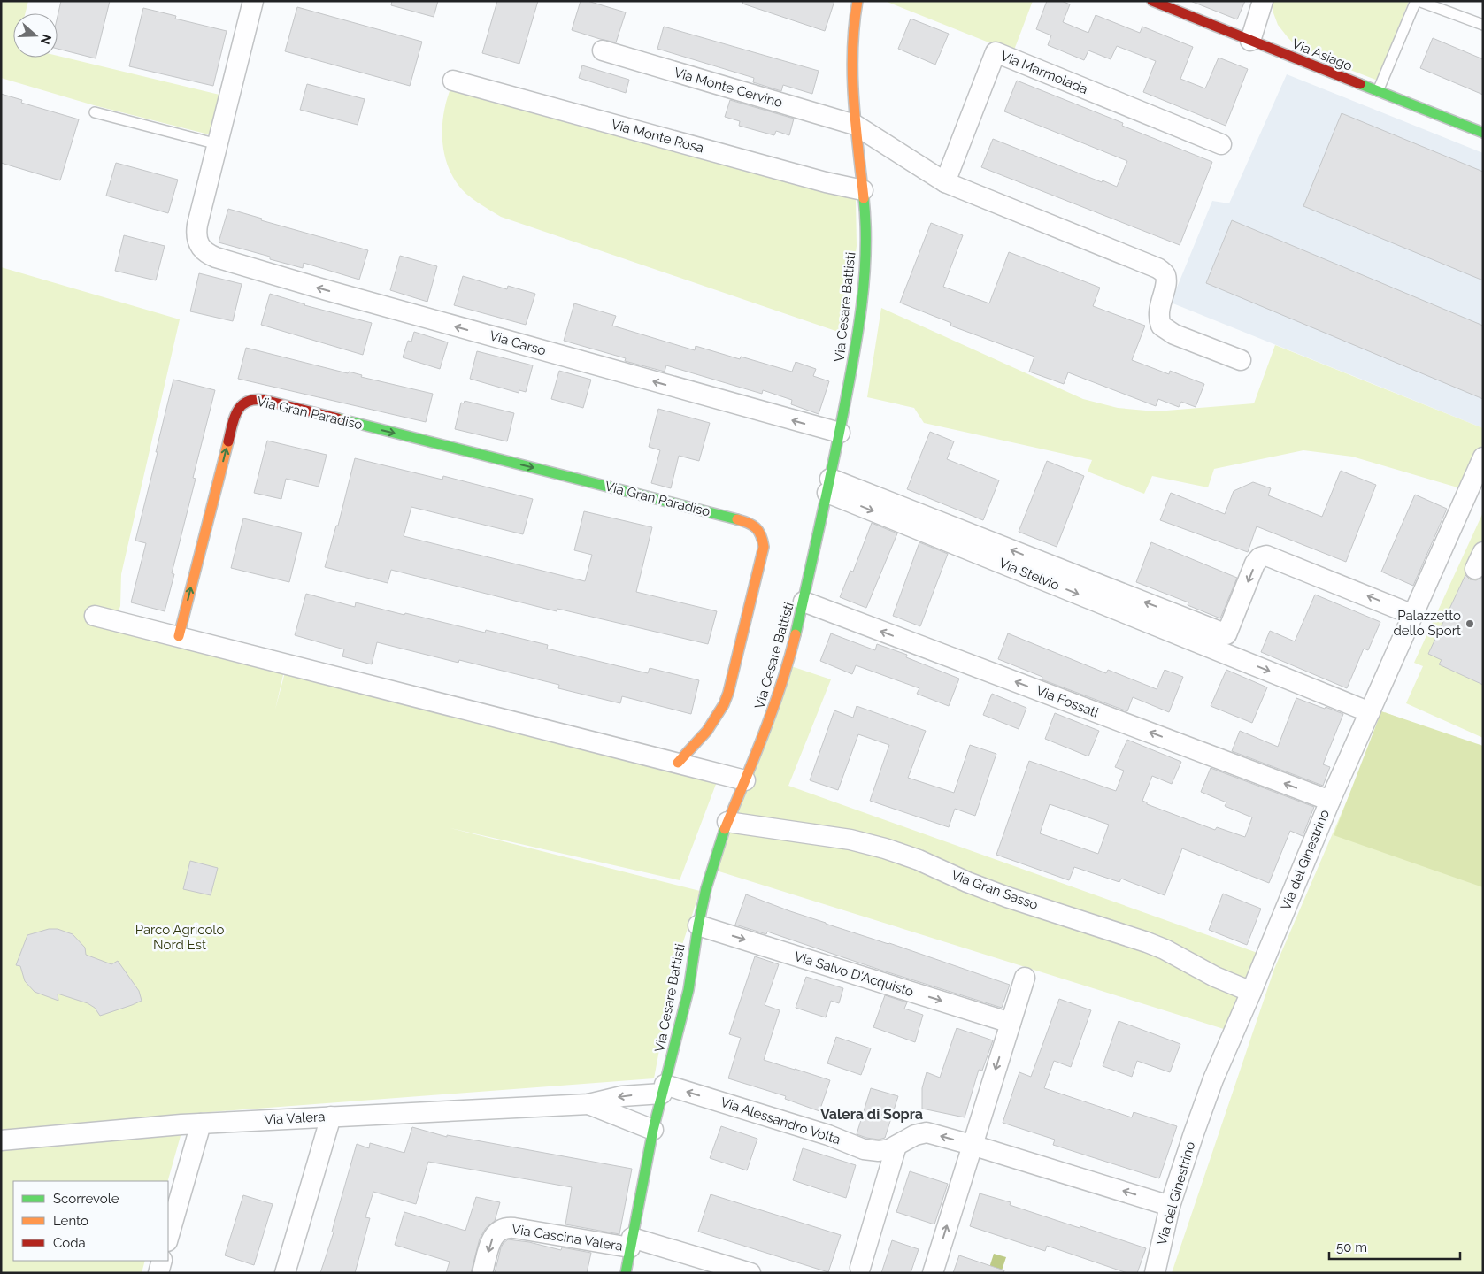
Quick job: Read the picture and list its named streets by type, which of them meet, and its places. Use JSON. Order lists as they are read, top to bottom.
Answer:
{
  "streets": {
    "street": [
      "Via Asiago",
      "Via Marmolada",
      "Via Monte Cervino",
      "Via Monte Rosa",
      "Via Cesare Battisti",
      "Via Carso",
      "Via Gran Paradiso",
      "Via Stelvio",
      "Via Fossati",
      "Via del Ginestrino",
      "Via Gran Sasso",
      "Via Salvo D'Acquisto",
      "Via Valera",
      "Via Alessandro Volta",
      "Via Cascina Valera"
    ]
  },
  "crossings": [
    ["Via Monte Cervino", "Via Cesare Battisti"],
    ["Via Monte Rosa", "Via Cesare Battisti"],
    ["Via Cesare Battisti", "Via Carso"],
    ["Via Cesare Battisti", "Via Stelvio"],
    ["Via Cesare Battisti", "Via Fossati"],
    ["Via Cesare Battisti", "Via Gran Sasso"],
    ["Via Cesare Battisti", "Via Salvo D'Acquisto"],
    ["Via Cesare Battisti", "Via Valera"],
    ["Via Cesare Battisti", "Via Alessandro Volta"],
    ["Via Cesare Battisti", "Via Cascina Valera"],
    ["Via Stelvio", "Via del Ginestrino"],
    ["Via Fossati", "Via del Ginestrino"],
    ["Via del Ginestrino", "Via Gran Sasso"],
    ["Via del Ginestrino", "Via Alessandro Volta"],
    ["Via Valera", "Via Alessandro Volta"]
  ],
  "one_way": [
    "Via Carso",
    "Via Fossati",
    "Via Salvo D'Acquisto",
    "Via Alessandro Volta",
    "Via Cascina Valera"
  ],
  "districts": ["Valera di Sopra"],
  "parks": ["Parco Agricolo Nord Est"],
  "places": ["Palazzetto dello Sport"],
  "legend": ["Scorrevole", "Lento", "Coda"],
  "scale_bar": "50 m",
  "north": "right"
}
